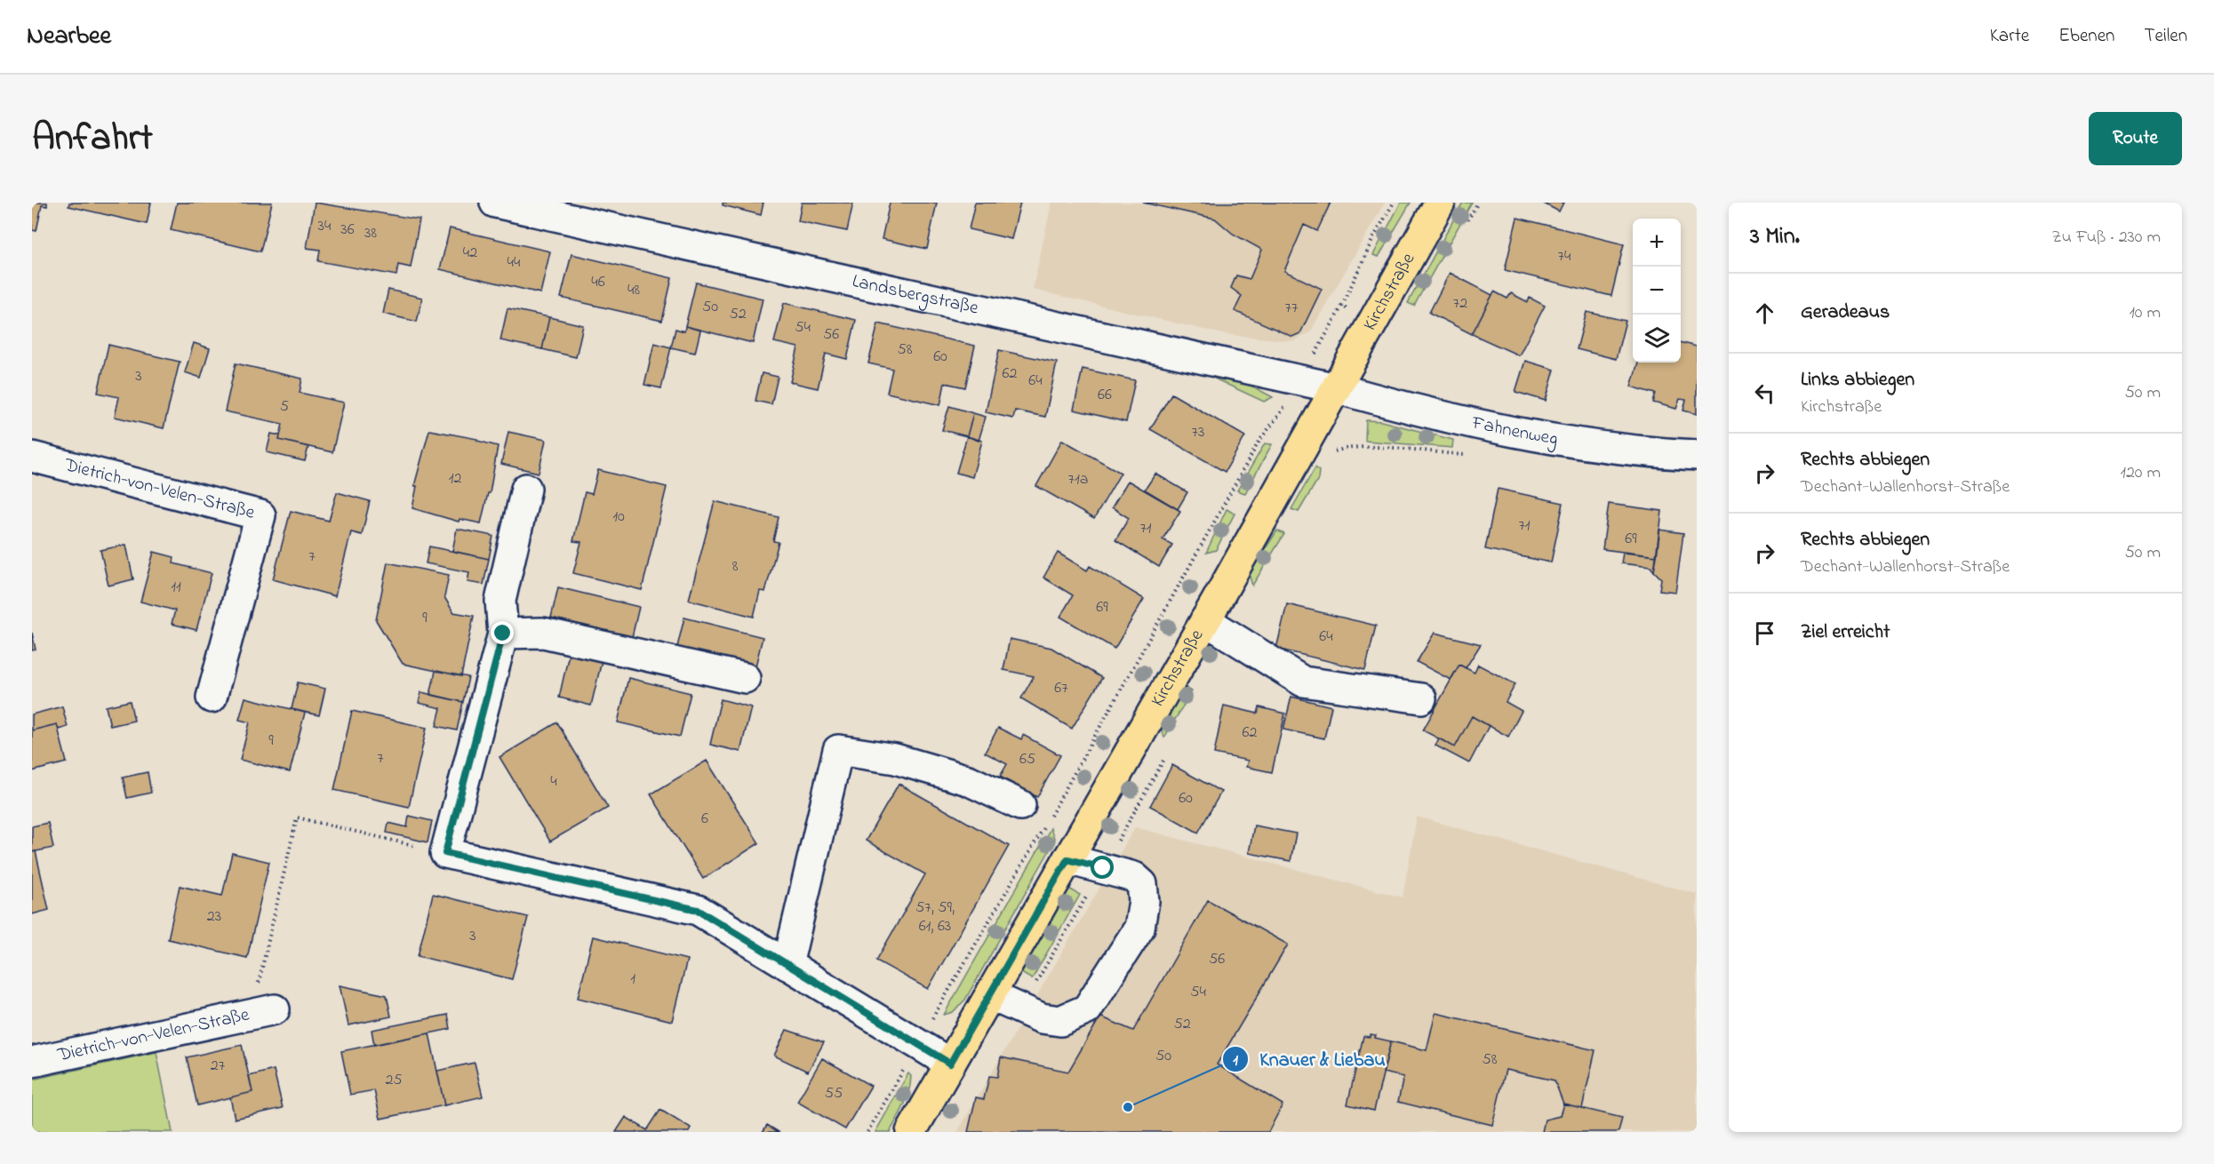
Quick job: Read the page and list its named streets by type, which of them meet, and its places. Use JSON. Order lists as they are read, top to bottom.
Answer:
{
  "streets": {
    "main road": ["Kirchstraße"],
    "street": ["Landsbergstraße", "Fahnenweg", "Dietrich-von-Velen-Straße"]
  },
  "crossings": [
    ["Kirchstraße", "Landsbergstraße"],
    ["Kirchstraße", "Fahnenweg"],
    ["Landsbergstraße", "Fahnenweg"]
  ],
  "places": ["Knauer & Liebau"],
  "house_numbers": [
    "34",
    "36",
    "38",
    "42",
    "74",
    "44",
    "46",
    "48",
    "72",
    "50",
    "77",
    "52",
    "54",
    "56",
    "58",
    "60",
    "62",
    "3",
    "64",
    "66",
    "5",
    "73",
    "12",
    "71a",
    "10",
    "71",
    "71",
    "69",
    "7",
    "8",
    "11",
    "69",
    "9",
    "64",
    "67",
    "62",
    "9",
    "7",
    "65",
    "4",
    "60",
    "6",
    "57, 59, 61, 63",
    "23",
    "3",
    "56",
    "1",
    "54",
    "52",
    "50",
    "58",
    "27",
    "25",
    "55"
  ],
  "page": {
    "header": "Nearbee",
    "nav": ["Karte", "Ebenen", "Teilen"],
    "title": "Anfahrt",
    "buttons": "Route",
    "heading": ["3 Min.", "Zu Fuß · 230 m"],
    "map_buttons": ["+", "−"],
    "list": [
      ["Geradeaus", "10 m"],
      ["Links abbiegen", "Kirchstraße", "50 m"],
      ["Rechts abbiegen", "Dechant-Wallenhorst-Straße", "120 m"],
      ["Rechts abbiegen", "Dechant-Wallenhorst-Straße", "50 m"],
      "Ziel erreicht"
    ]
  }
}
